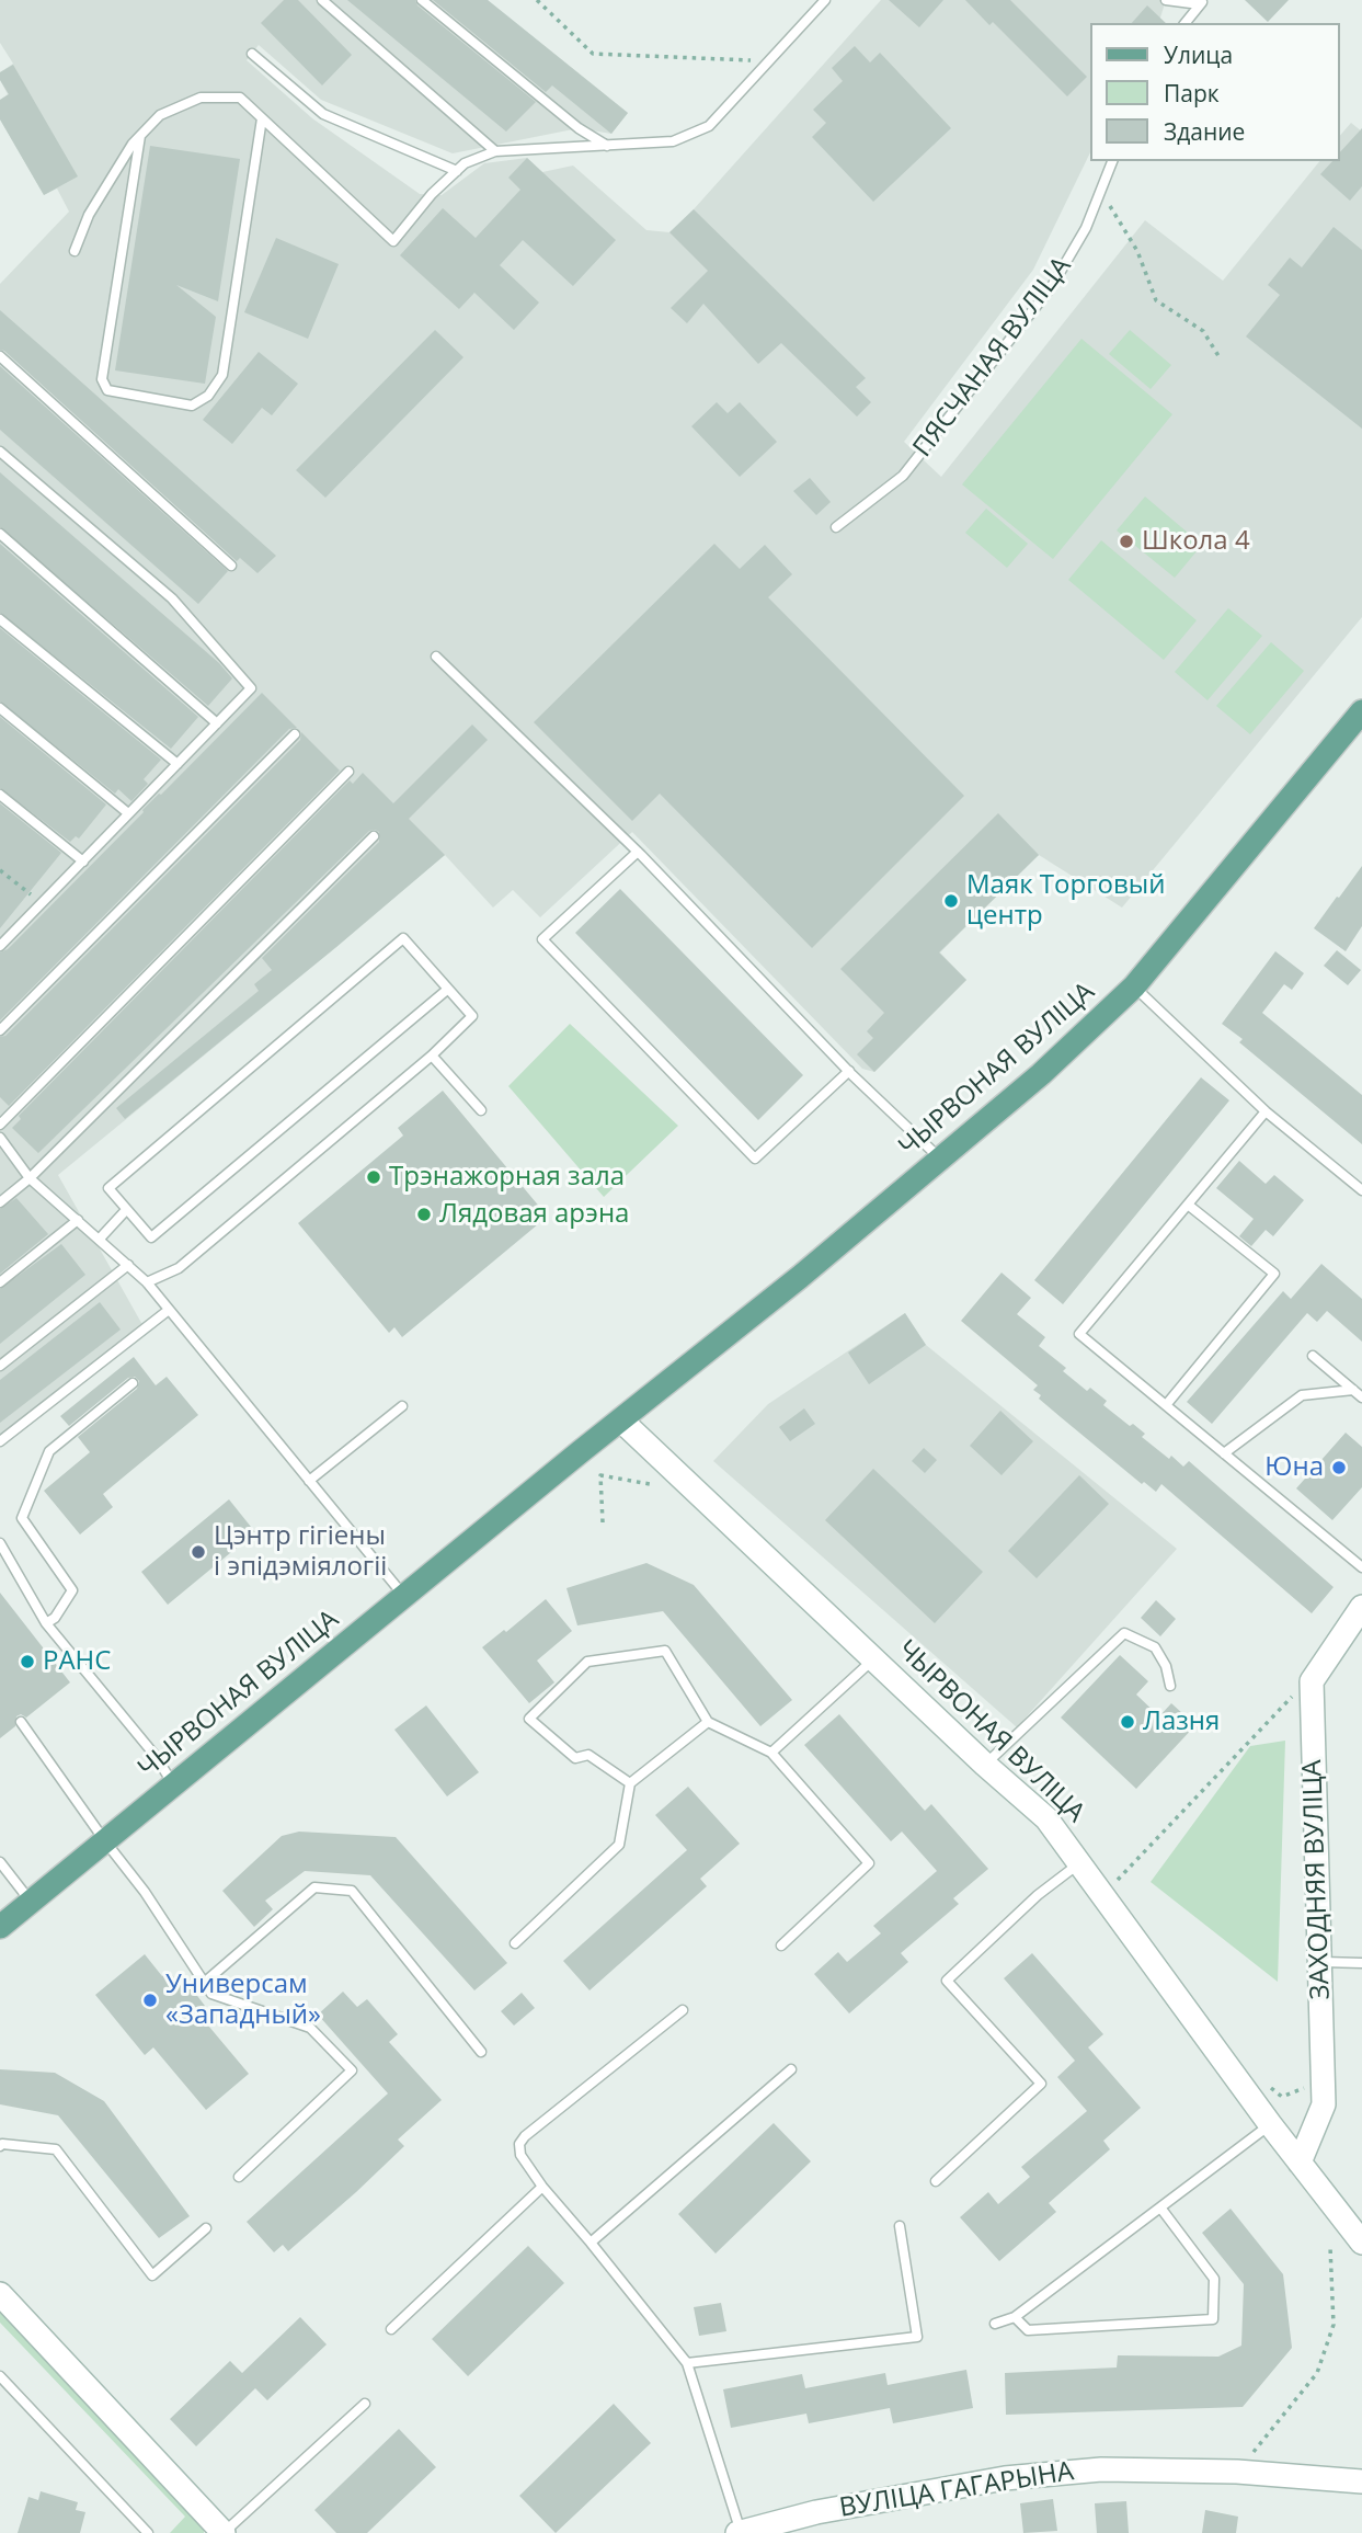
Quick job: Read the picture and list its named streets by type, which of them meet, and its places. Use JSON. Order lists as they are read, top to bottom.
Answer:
{
  "streets": {
    "main road": ["ЧЫРВОНАЯ ВУЛІЦА"],
    "street": ["ЗАХОДНЯЯ ВУЛІЦА", "ВУЛІЦА ГАГАРЫНА"],
    "lane": ["ПЯСЧАНАЯ ВУЛІЦА"]
  },
  "crossings": [
    ["ЧЫРВОНАЯ ВУЛІЦА", "ЗАХОДНЯЯ ВУЛІЦА"]
  ],
  "places": [
    "Школа 4",
    "Маяк Торговый центр",
    "Трэнажорная зала",
    "Лядовая арэна",
    "Юна",
    "Цэнтр гігіены і эпідэміялогіі",
    "РАНС",
    "Лазня",
    "Универсам «Западный»"
  ],
  "legend": ["Улица", "Парк", "Здание"]
}
